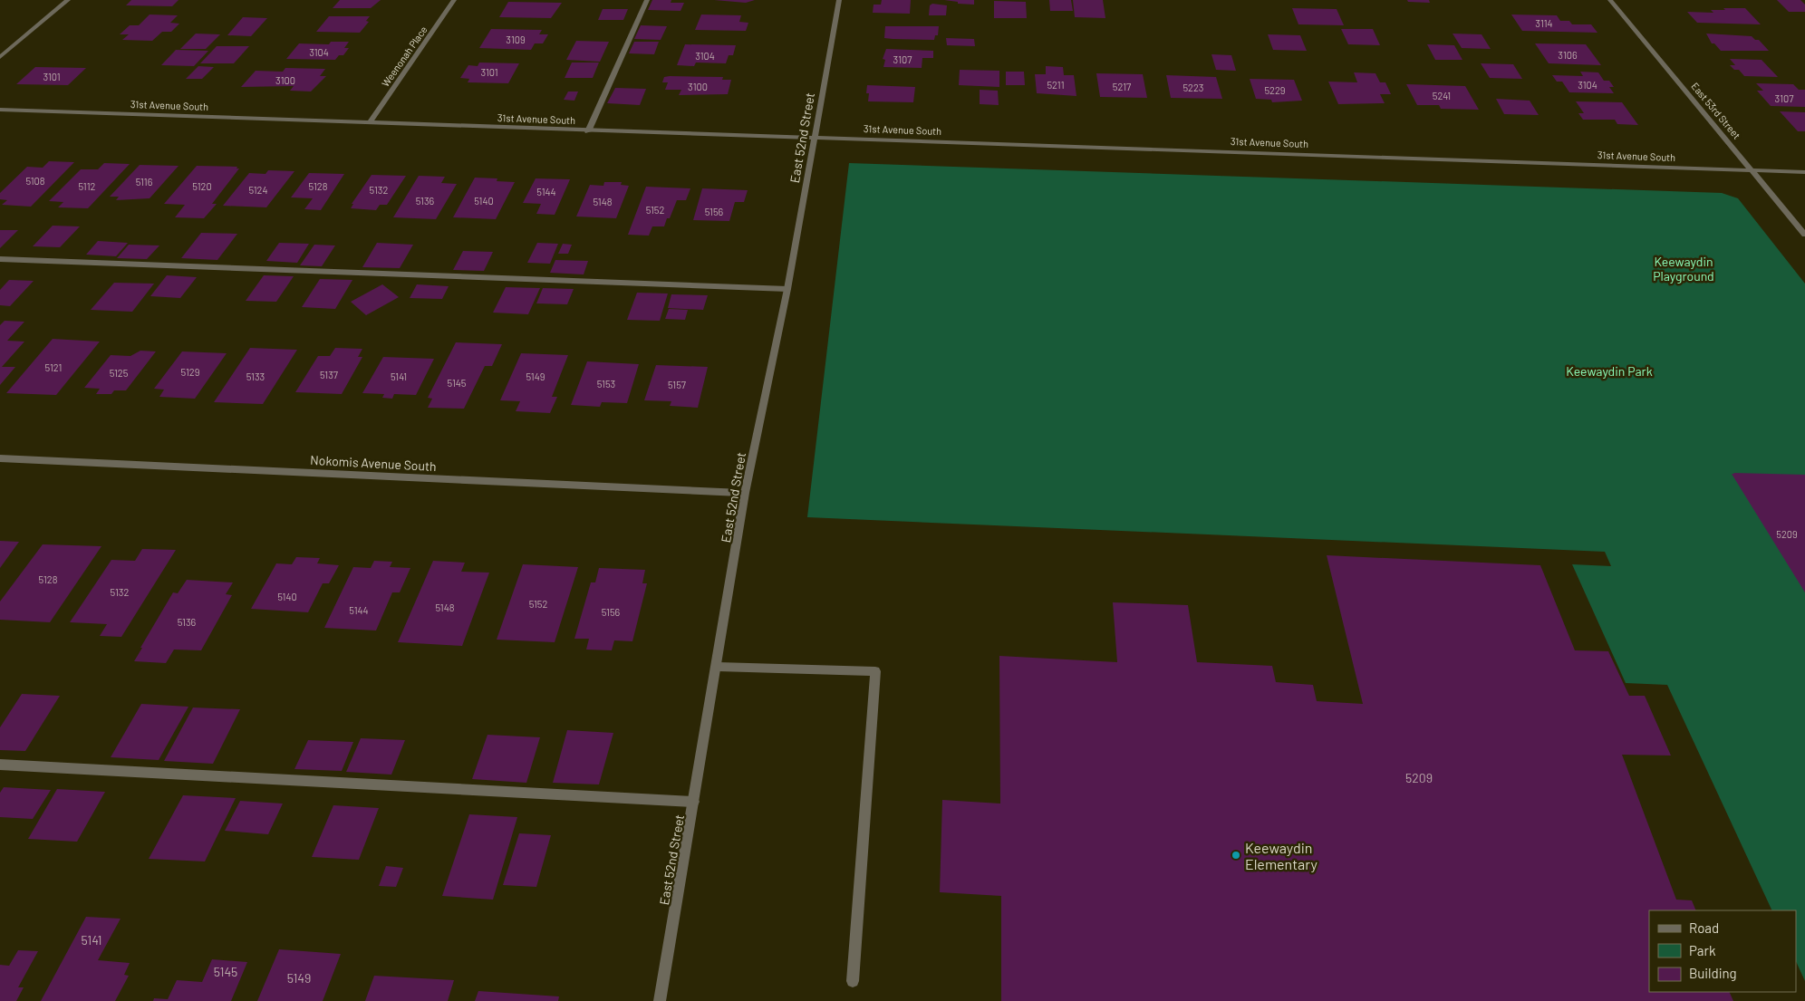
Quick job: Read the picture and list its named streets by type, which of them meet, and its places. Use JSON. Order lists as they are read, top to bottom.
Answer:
{
  "streets": {
    "street": [
      "Weenonah Place",
      "31st Avenue South",
      "East 53rd Street",
      "East 52nd Street",
      "Nokomis Avenue South"
    ]
  },
  "crossings": [
    ["Weenonah Place", "31st Avenue South"],
    ["31st Avenue South", "East 53rd Street"],
    ["31st Avenue South", "East 52nd Street"],
    ["East 52nd Street", "Nokomis Avenue South"]
  ],
  "parks": ["Keewaydin Playground", "Keewaydin Park"],
  "places": ["Keewaydin Elementary"],
  "house_numbers": [
    "3114",
    "3109",
    "3104",
    "3106",
    "3104",
    "3107",
    "3101",
    "3101",
    "3100",
    "5211",
    "3104",
    "3100",
    "5217",
    "5223",
    "5229",
    "5241",
    "3107",
    "5108",
    "5116",
    "5112",
    "5120",
    "5128",
    "5124",
    "5132",
    "5144",
    "5136",
    "5140",
    "5148",
    "5152",
    "5156",
    "5121",
    "5129",
    "5125",
    "5137",
    "5133",
    "5141",
    "5149",
    "5145",
    "5153",
    "5157",
    "5209",
    "5128",
    "5132",
    "5140",
    "5152",
    "5148",
    "5144",
    "5156",
    "5136",
    "5209",
    "5141",
    "5145",
    "5149"
  ],
  "legend": ["Road", "Park", "Building"]
}
